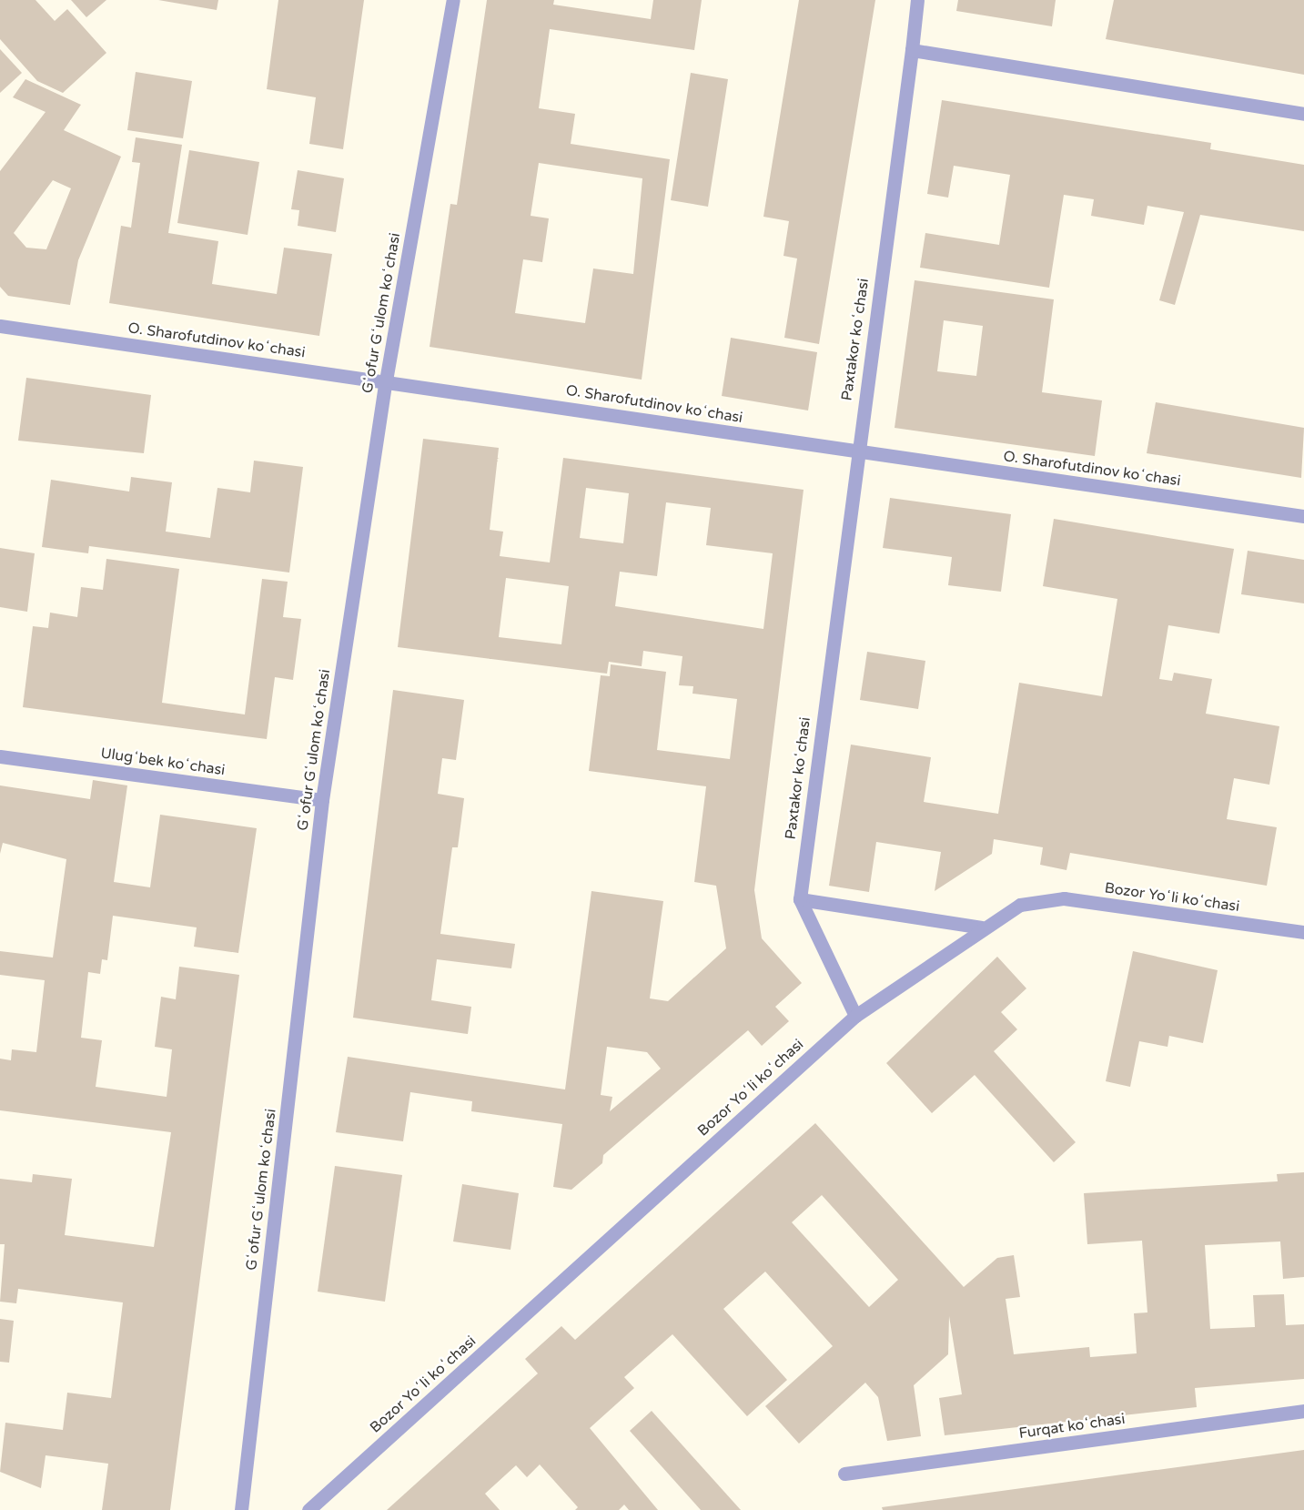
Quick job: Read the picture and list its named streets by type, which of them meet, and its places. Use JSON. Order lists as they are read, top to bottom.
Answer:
{
  "streets": {
    "street": [
      "Gʻofur Gʻulom koʻchasi",
      "Paxtakor koʻchasi",
      "O. Sharofutdinov koʻchasi",
      "Ulugʻbek koʻchasi",
      "Bozor Yoʻli koʻchasi",
      "Furqat koʻchasi"
    ]
  },
  "crossings": [
    ["Gʻofur Gʻulom koʻchasi", "O. Sharofutdinov koʻchasi"],
    ["Gʻofur Gʻulom koʻchasi", "Ulugʻbek koʻchasi"],
    ["Paxtakor koʻchasi", "O. Sharofutdinov koʻchasi"]
  ]
}
